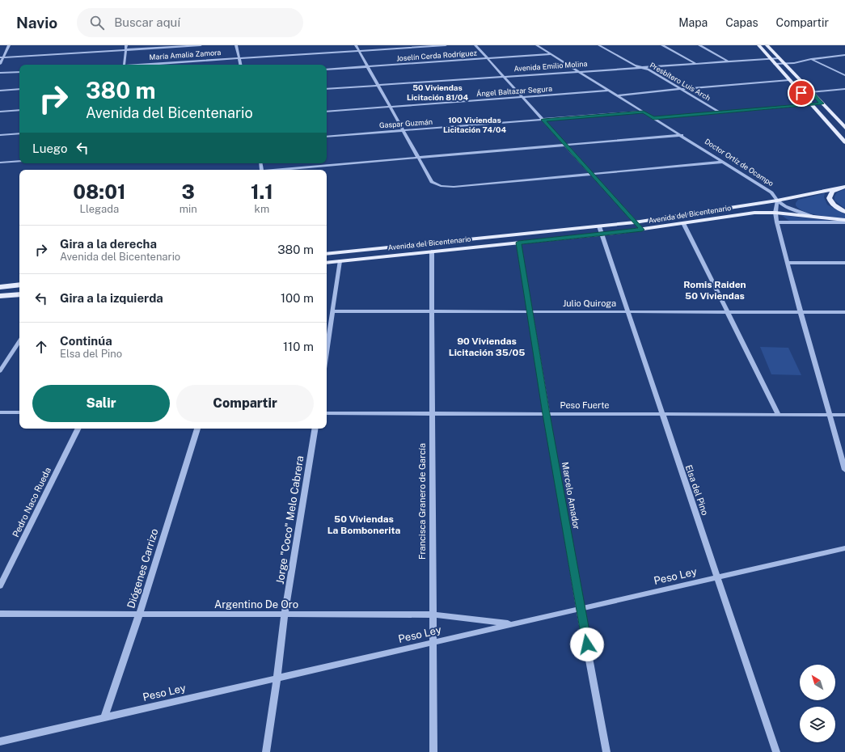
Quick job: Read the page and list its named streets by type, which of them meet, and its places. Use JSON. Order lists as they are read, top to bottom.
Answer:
{
  "streets": {
    "main road": ["Avenida del Bicentenario"],
    "street": [
      "María Amalia Zamora",
      "Joselín Cerda Rodríguez",
      "Avenida Emilio Molina",
      "Presbítero Luis Arch",
      "Ángel Baltazar Segura",
      "Gaspar Guzmán",
      "Doctor Ortíz de Ocampo",
      "Julio Quiroga",
      "Peso Fuerte",
      "Elsa del Pino",
      "Marcelo Amador",
      "Francisca Granero de García",
      "Pedro Naco Rueda",
      "Jorge \"Coco\" Melo Cabrera",
      "Diógenes Carrizo",
      "Peso Ley",
      "Argentino De Oro"
    ]
  },
  "crossings": [
    ["Joselín Cerda Rodríguez", "Doctor Ortíz de Ocampo"],
    ["Avenida Emilio Molina", "Presbítero Luis Arch"],
    ["Avenida Emilio Molina", "Doctor Ortíz de Ocampo"],
    ["Ángel Baltazar Segura", "Doctor Ortíz de Ocampo"],
    ["Gaspar Guzmán", "Doctor Ortíz de Ocampo"],
    ["Doctor Ortíz de Ocampo", "Avenida del Bicentenario"],
    ["Avenida del Bicentenario", "Elsa del Pino"],
    ["Avenida del Bicentenario", "Marcelo Amador"],
    ["Avenida del Bicentenario", "Francisca Granero de García"],
    ["Julio Quiroga", "Elsa del Pino"],
    ["Julio Quiroga", "Marcelo Amador"],
    ["Julio Quiroga", "Francisca Granero de García"],
    ["Peso Fuerte", "Elsa del Pino"],
    ["Peso Fuerte", "Marcelo Amador"],
    ["Peso Fuerte", "Francisca Granero de García"],
    ["Elsa del Pino", "Peso Ley"],
    ["Marcelo Amador", "Peso Ley"],
    ["Francisca Granero de García", "Peso Ley"],
    ["Francisca Granero de García", "Argentino De Oro"],
    ["Jorge \"Coco\" Melo Cabrera", "Peso Ley"],
    ["Jorge \"Coco\" Melo Cabrera", "Argentino De Oro"],
    ["Diógenes Carrizo", "Peso Ley"],
    ["Diógenes Carrizo", "Argentino De Oro"],
    ["Peso Ley", "Argentino De Oro"]
  ],
  "districts": [
    "50 Viviendas Licitación 81/04",
    "100 Viviendas Licitación 74/04",
    "Romis Raiden 50 Viviendas",
    "90 Viviendas Licitación 35/05",
    "50 Viviendas La Bombonerita"
  ],
  "north": "top left",
  "page": {
    "header": "Navio",
    "search": "Buscar aquí",
    "nav": ["Mapa", "Capas", "Compartir"],
    "turn": ["380 m", "Avenida del Bicentenario"],
    "then": "Luego",
    "eta": [
      "08:01",
      "Llegada",
      "3",
      "min",
      "1.1",
      "km"
    ],
    "list": [
      {
        "name": "Gira a la derecha",
        "note": "Avenida del Bicentenario",
        "value": "380 m"
      },
      {
        "name": "Gira a la izquierda",
        "value": "100 m"
      },
      {
        "name": "Continúa",
        "note": "Elsa del Pino",
        "value": "110 m"
      }
    ],
    "buttons": ["Salir", "Compartir"]
  }
}
